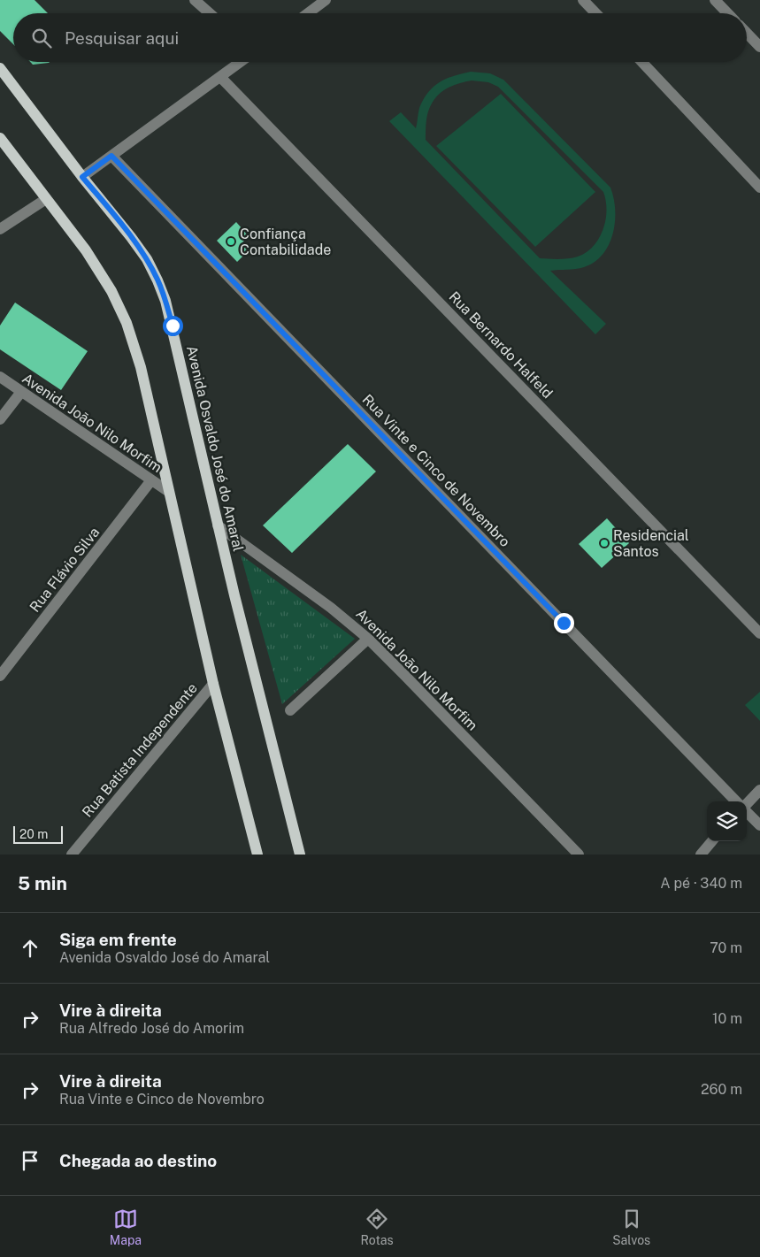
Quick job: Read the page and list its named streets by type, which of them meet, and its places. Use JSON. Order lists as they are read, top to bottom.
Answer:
{
  "streets": {
    "main road": ["Avenida Osvaldo José do Amaral"],
    "street": [
      "Rua Bernardo Halfeld",
      "Avenida João Nilo Morfim",
      "Rua Vinte e Cinco de Novembro",
      "Rua Flávio Silva",
      "Rua Batista Independente"
    ]
  },
  "crossings": [
    ["Avenida João Nilo Morfim", "Avenida Osvaldo José do Amaral"],
    ["Avenida João Nilo Morfim", "Rua Flávio Silva"]
  ],
  "places": ["Confiança Contabilidade", "Residencial Santos"],
  "scale_bar": "20 m",
  "page": {
    "search": "Pesquisar aqui",
    "scale": "20 m",
    "heading": ["5 min", "A pé · 340 m"],
    "list": [
      ["Siga em frente", "Avenida Osvaldo José do Amaral", "70 m"],
      ["Vire à direita", "Rua Alfredo José do Amorim", "10 m"],
      ["Vire à direita", "Rua Vinte e Cinco de Novembro", "260 m"],
      "Chegada ao destino"
    ],
    "nav": ["Mapa", "Rotas", "Salvos"]
  }
}
